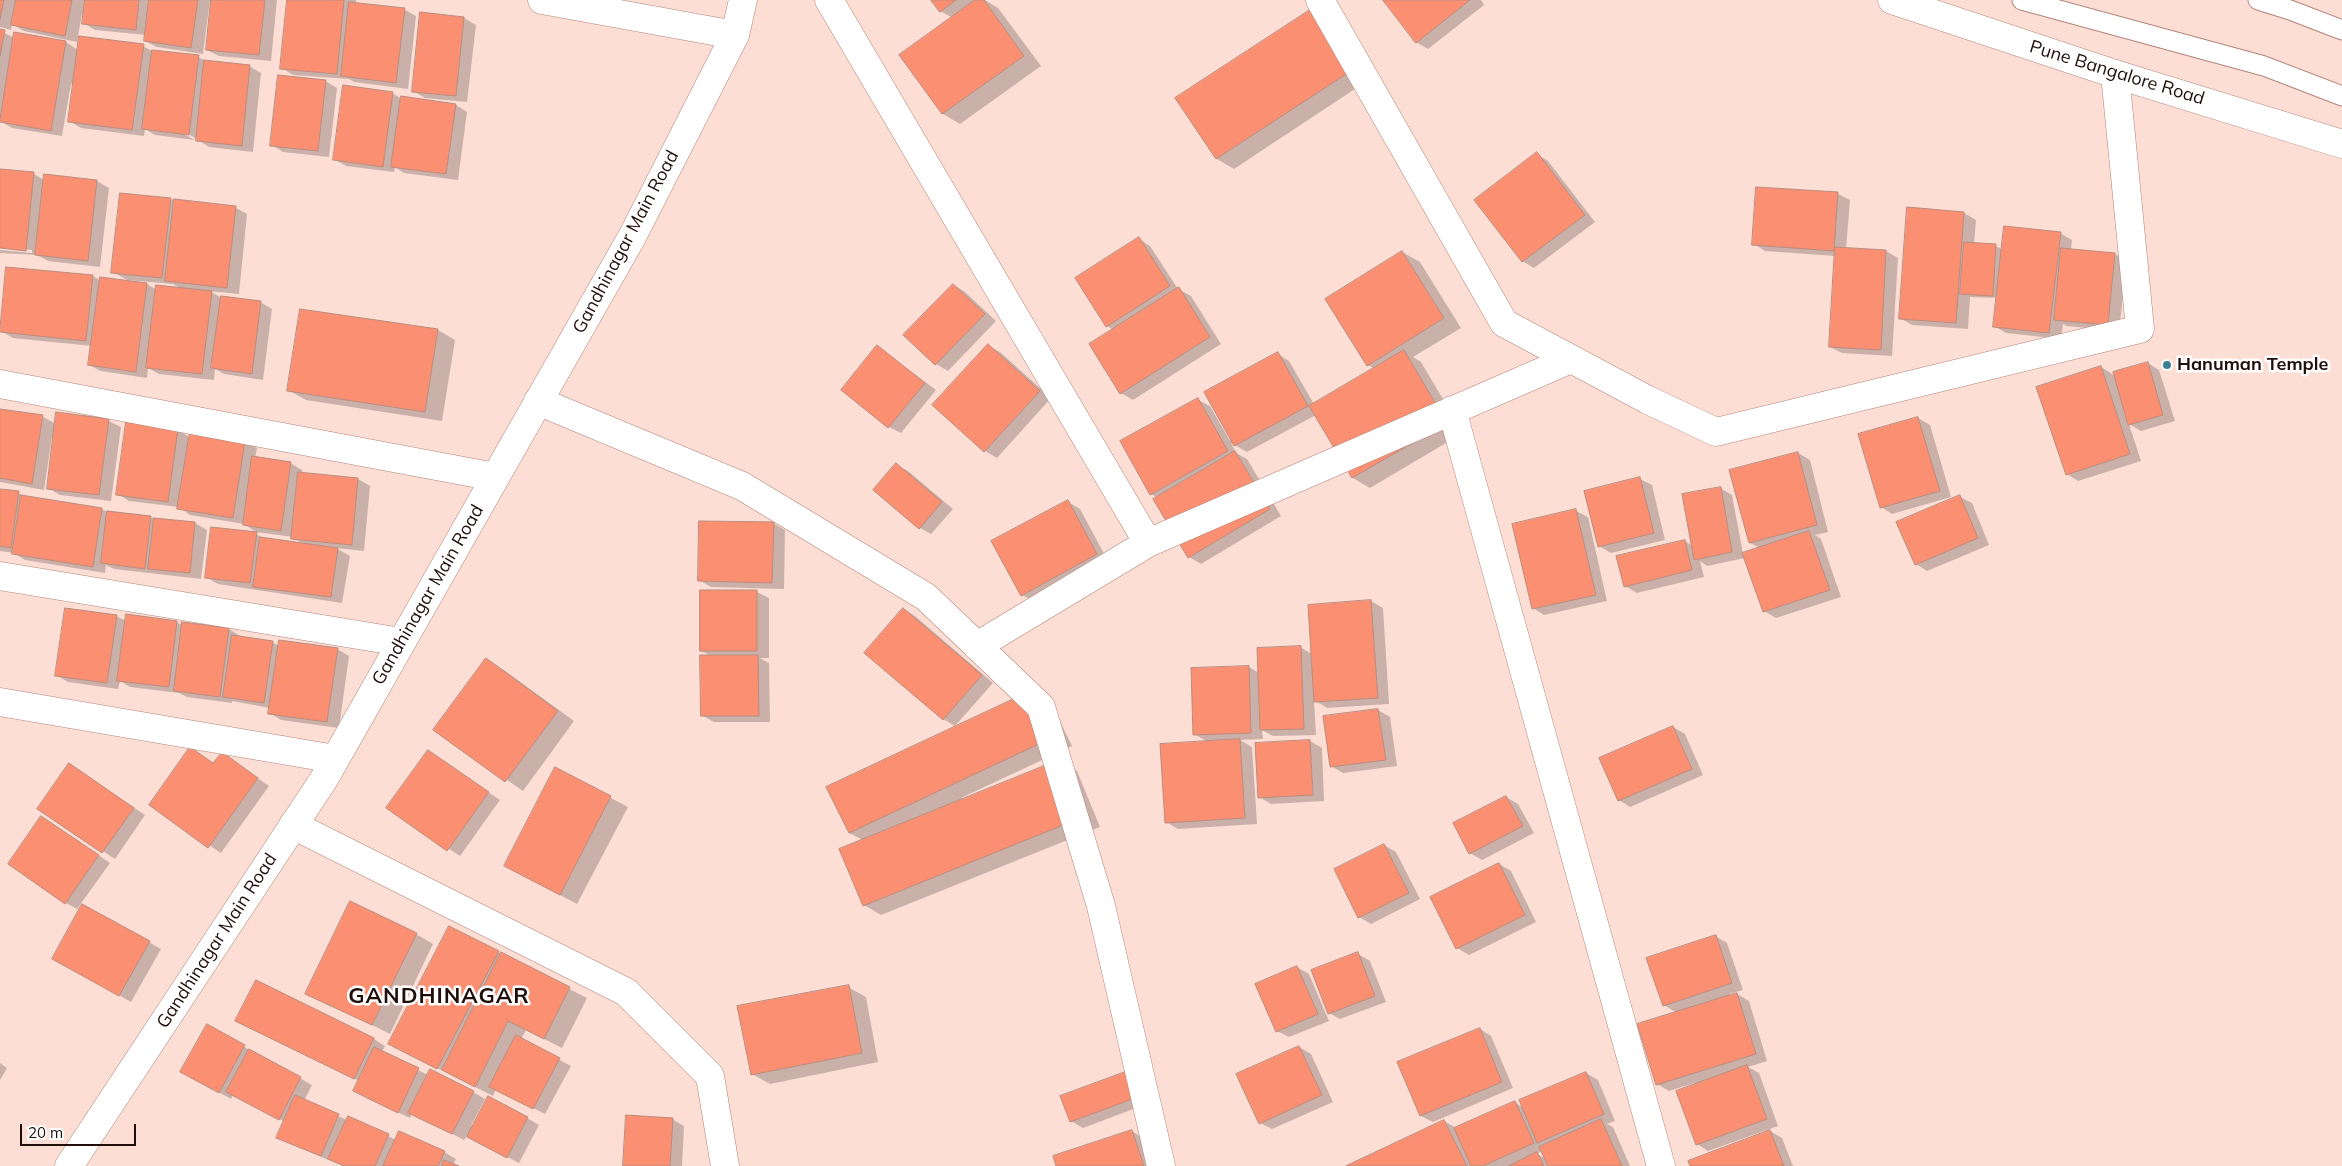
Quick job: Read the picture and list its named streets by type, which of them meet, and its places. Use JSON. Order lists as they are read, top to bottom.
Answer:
{
  "streets": {
    "street": ["Pune Bangalore Road", "Gandhinagar Main Road"]
  },
  "districts": ["GANDHINAGAR"],
  "places": ["Hanuman Temple"],
  "scale_bar": "20 m"
}
